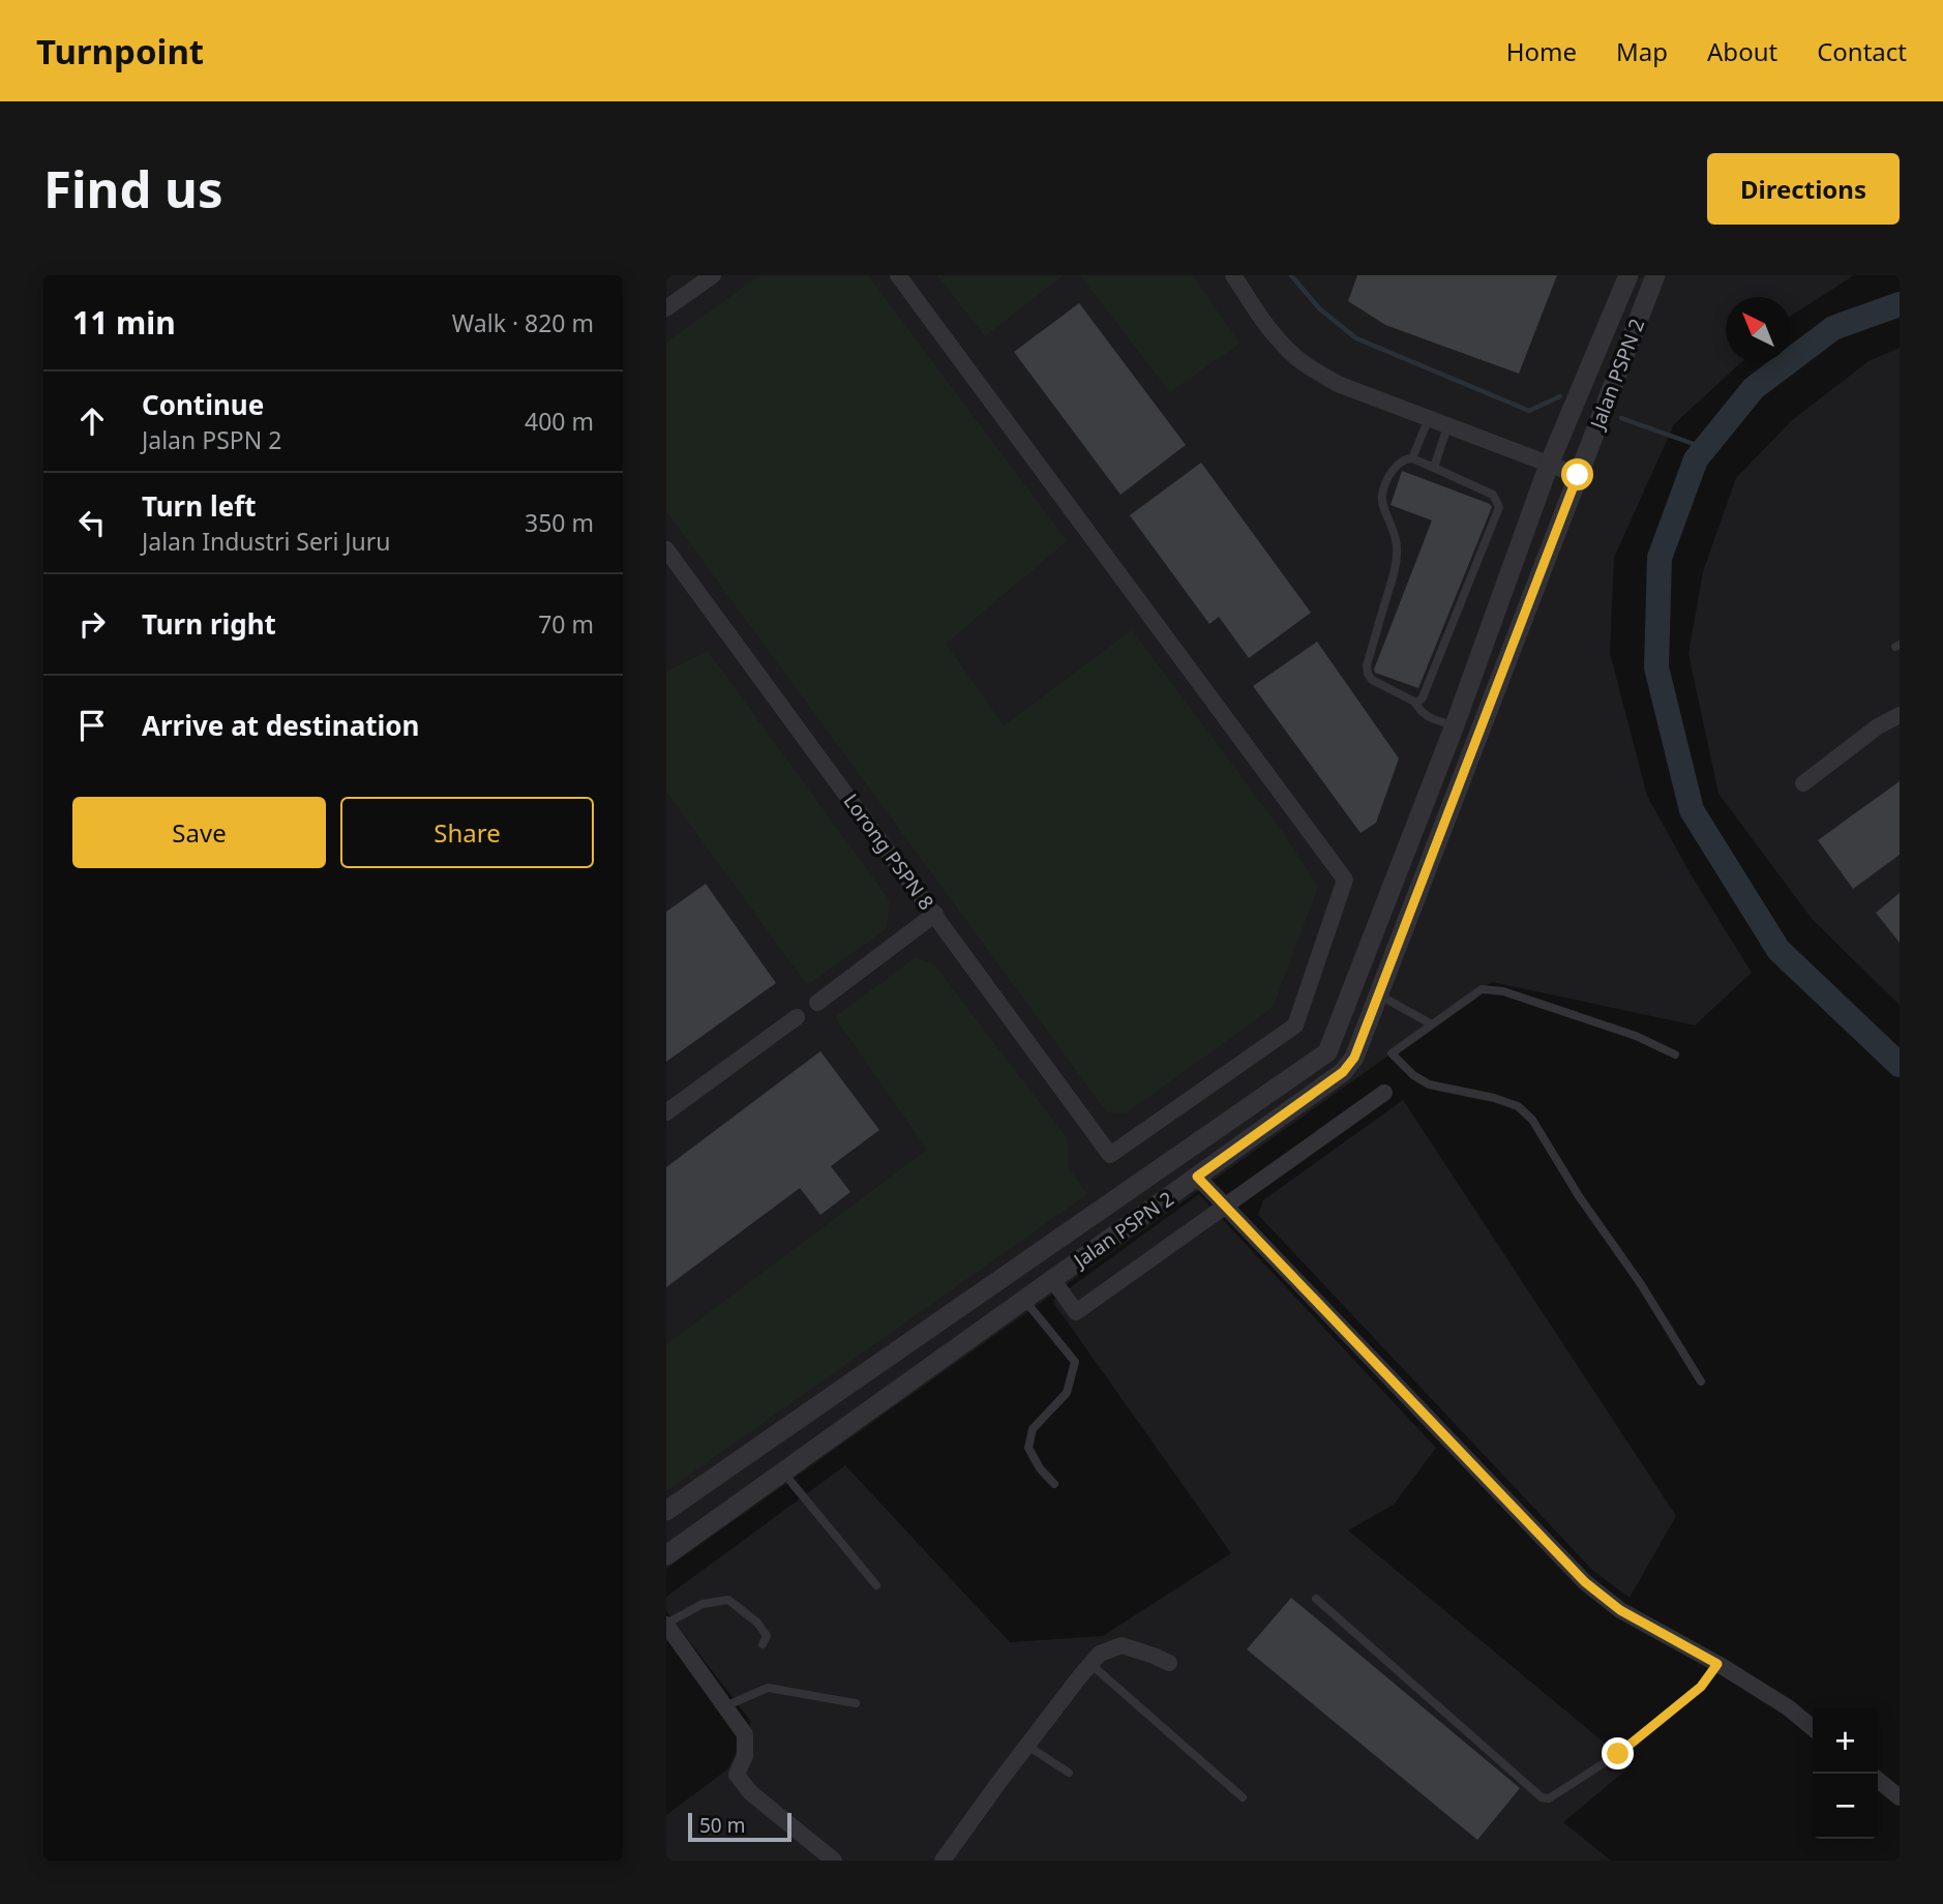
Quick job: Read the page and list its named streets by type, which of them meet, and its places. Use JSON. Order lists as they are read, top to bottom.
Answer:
{
  "streets": {
    "street": ["Jalan PSPN 2", "Lorong PSPN 8"]
  },
  "scale_bar": "50 m",
  "north": "top left",
  "page": {
    "header": "Turnpoint",
    "nav": [
      "Home",
      "Map",
      "About",
      "Contact"
    ],
    "buttons": [
      "Directions",
      ["Save", "Share"]
    ],
    "title": "Find us",
    "heading": ["11 min", "Walk · 820 m"],
    "list": [
      ["Continue", "Jalan PSPN 2", "400 m"],
      ["Turn left", "Jalan Industri Seri Juru", "350 m"],
      ["Turn right", "70 m"],
      "Arrive at destination"
    ],
    "map_buttons": ["+", "−"],
    "scale": "50 m"
  }
}
